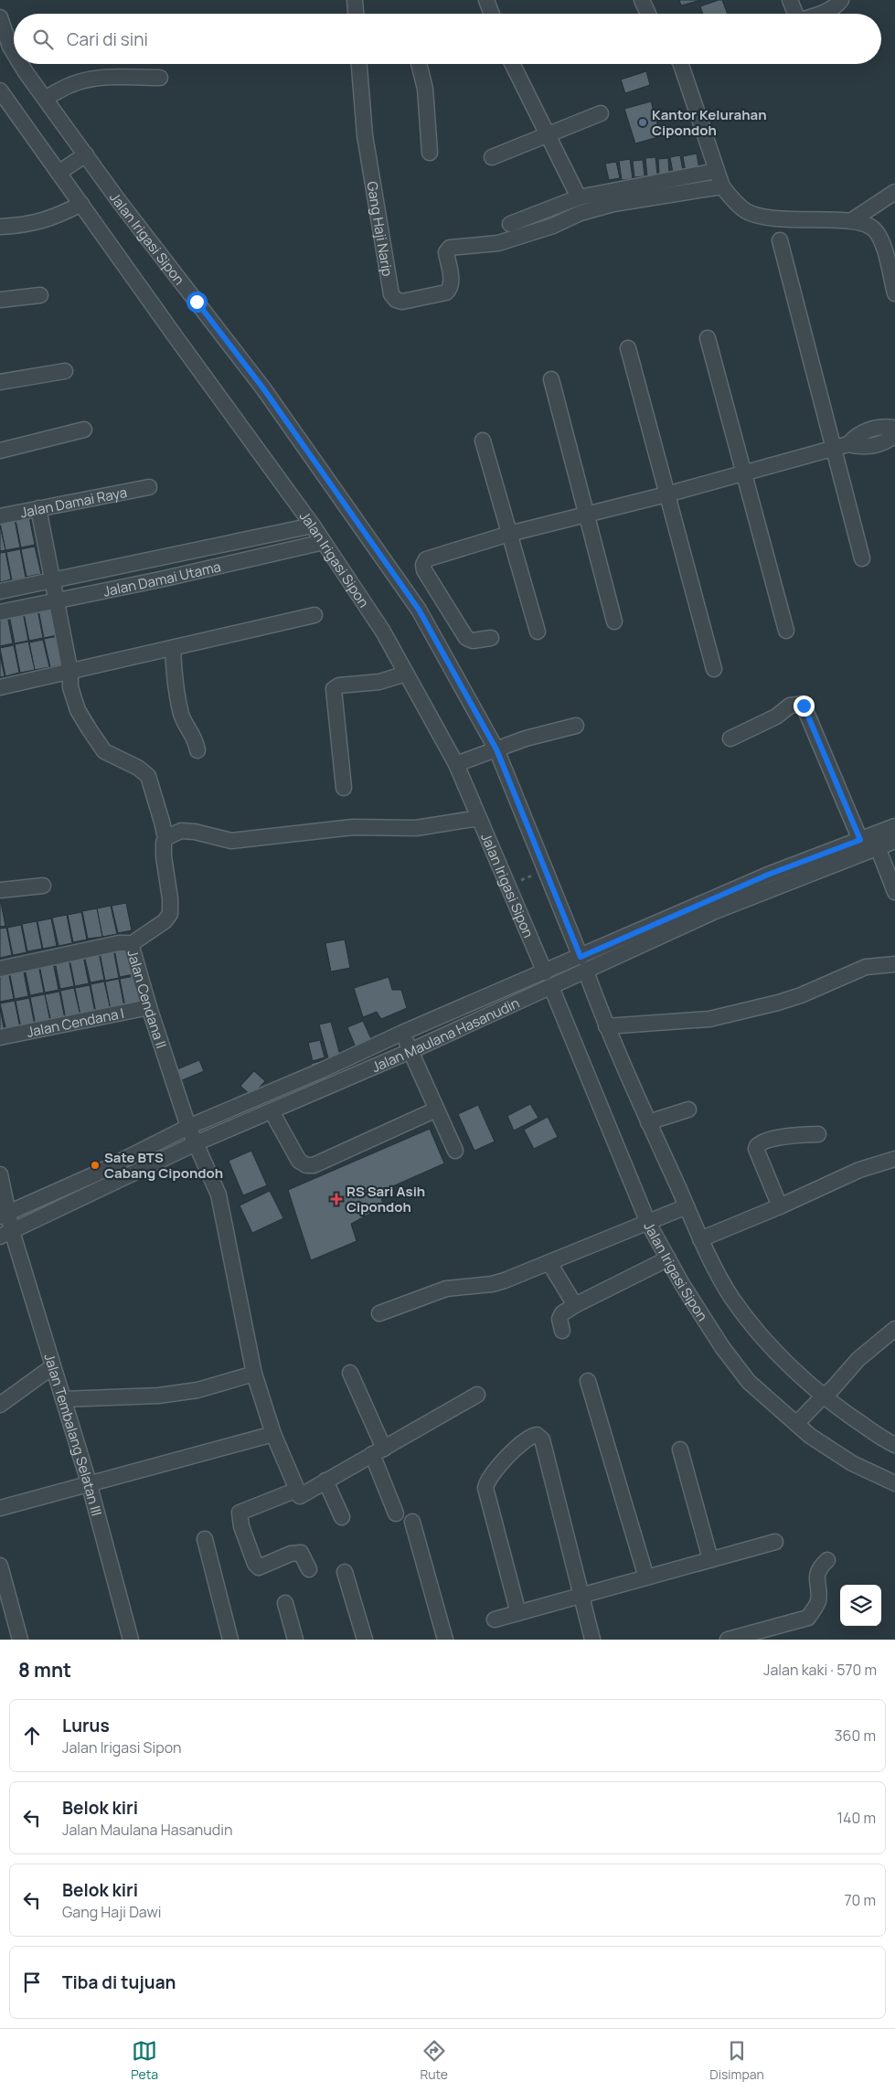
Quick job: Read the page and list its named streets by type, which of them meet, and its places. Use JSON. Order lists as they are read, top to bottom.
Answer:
{
  "streets": {
    "street": [
      "Gang Haji Narip",
      "Jalan Irigasi Sipon",
      "Jalan Damai Raya",
      "Jalan Damai Utama",
      "Jalan Cendana II",
      "Jalan Cendana I",
      "Jalan Maulana Hasanudin",
      "Jalan Tembalang Selatan III"
    ]
  },
  "crossings": [
    ["Jalan Irigasi Sipon", "Jalan Damai Utama"],
    ["Jalan Irigasi Sipon", "Jalan Maulana Hasanudin"],
    ["Jalan Cendana II", "Jalan Cendana I"],
    ["Jalan Cendana II", "Jalan Maulana Hasanudin"],
    ["Jalan Maulana Hasanudin", "Jalan Tembalang Selatan III"]
  ],
  "places": {
    "other": ["Kantor Kelurahan Cipondoh", "Sate BTS Cabang Cipondoh"],
    "health": ["RS Sari Asih Cipondoh"]
  },
  "page": {
    "search": "Cari di sini",
    "heading": ["8 mnt", "Jalan kaki · 570 m"],
    "list": [
      ["Lurus", "Jalan Irigasi Sipon", "360 m"],
      ["Belok kiri", "Jalan Maulana Hasanudin", "140 m"],
      ["Belok kiri", "Gang Haji Dawi", "70 m"],
      "Tiba di tujuan"
    ],
    "nav": ["Peta", "Rute", "Disimpan"]
  }
}
